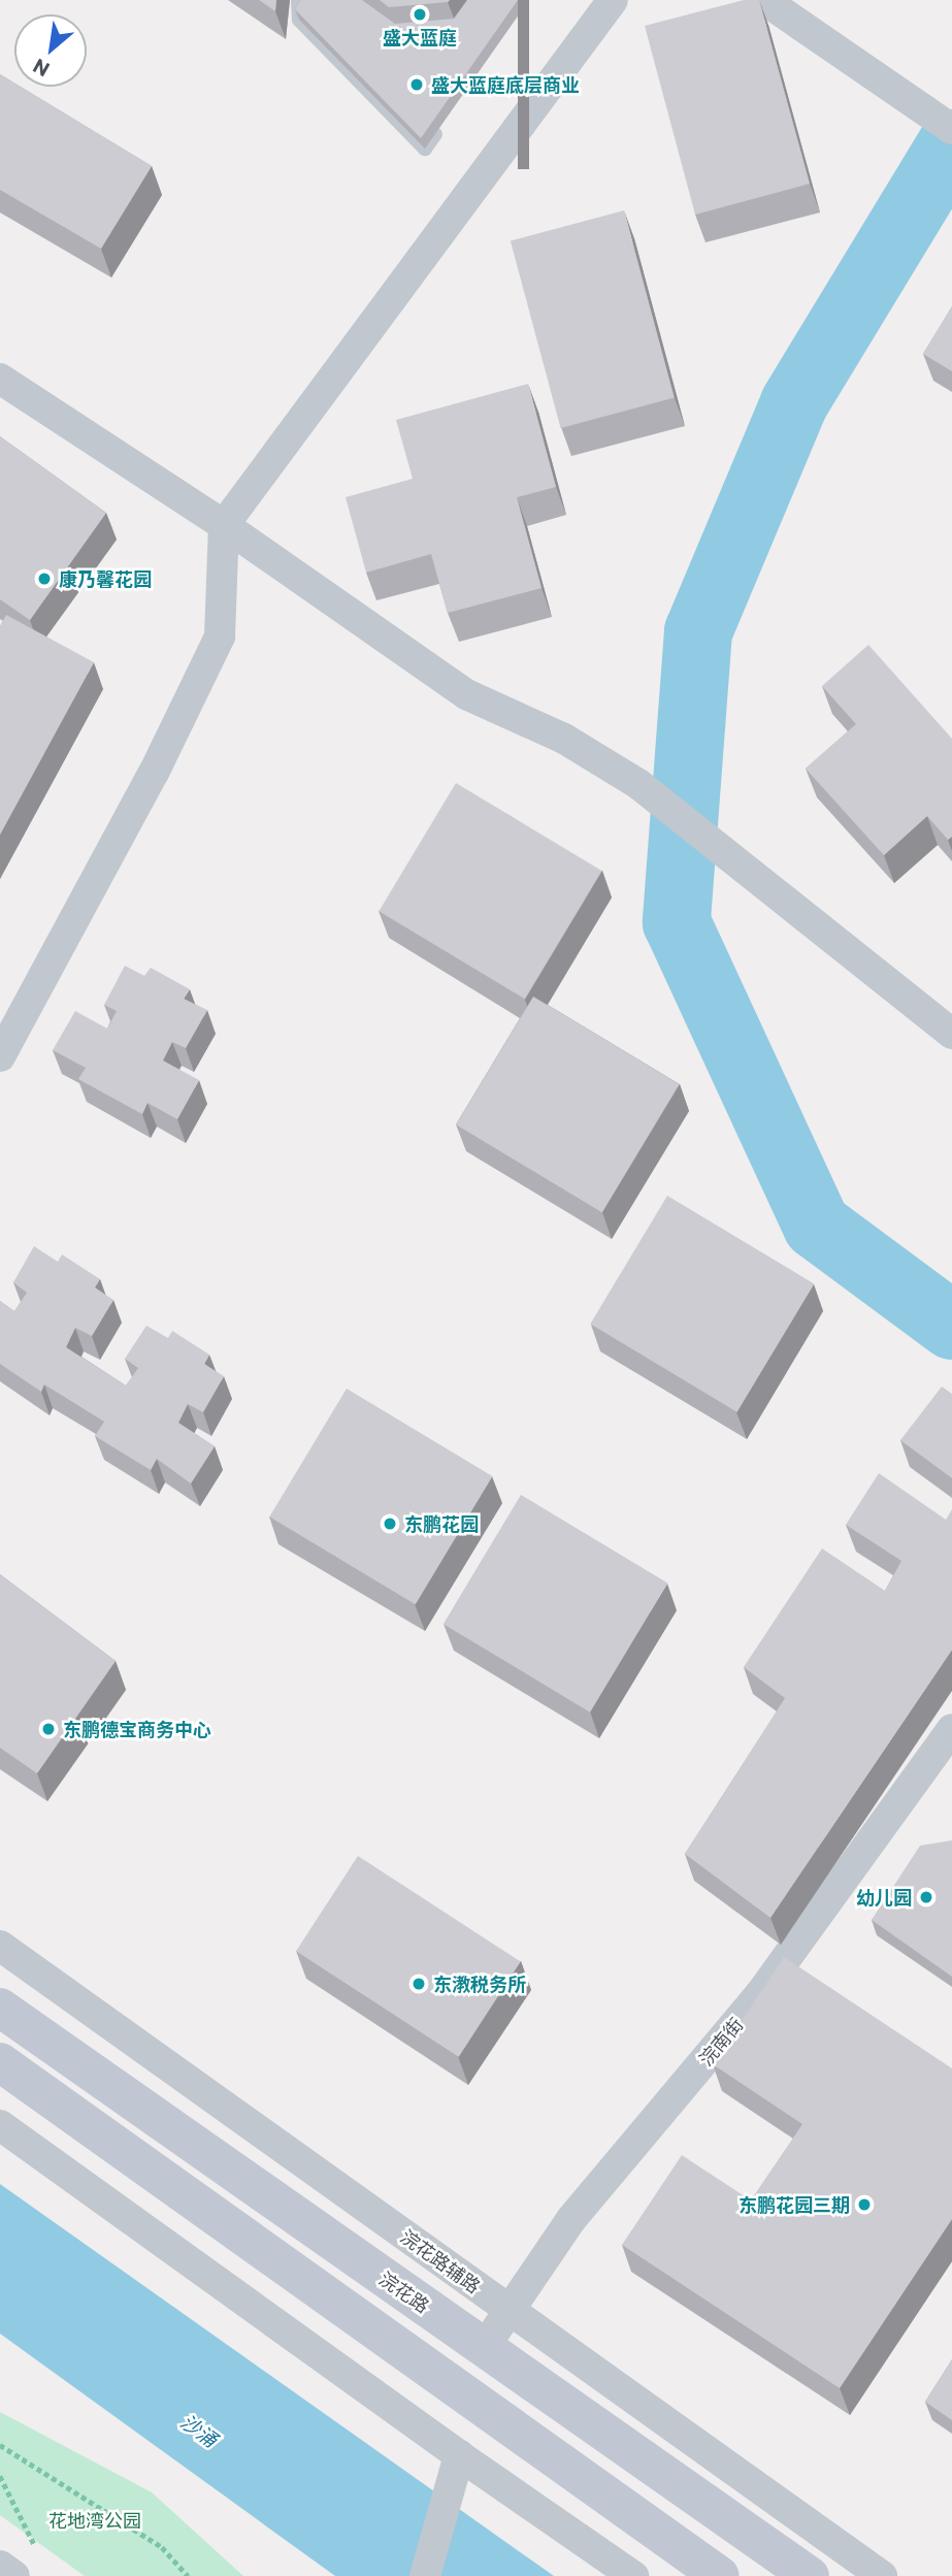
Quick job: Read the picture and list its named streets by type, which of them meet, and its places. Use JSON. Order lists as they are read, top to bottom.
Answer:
{
  "streets": {
    "main road": ["浣花路"],
    "street": ["浣南街", "浣花路辅路"]
  },
  "crossings": [
    ["浣南街", "浣花路辅路"],
    ["浣南街", "浣花路"]
  ],
  "water": ["沙涌"],
  "parks": ["花地湾公园"],
  "places": [
    "盛大蓝庭",
    "盛大蓝庭底层商业",
    "康乃馨花园",
    "东鹏花园",
    "东鹏德宝商务中心",
    "幼儿园",
    "东漖税务所",
    "东鹏花园三期"
  ],
  "north": "bottom left"
}
